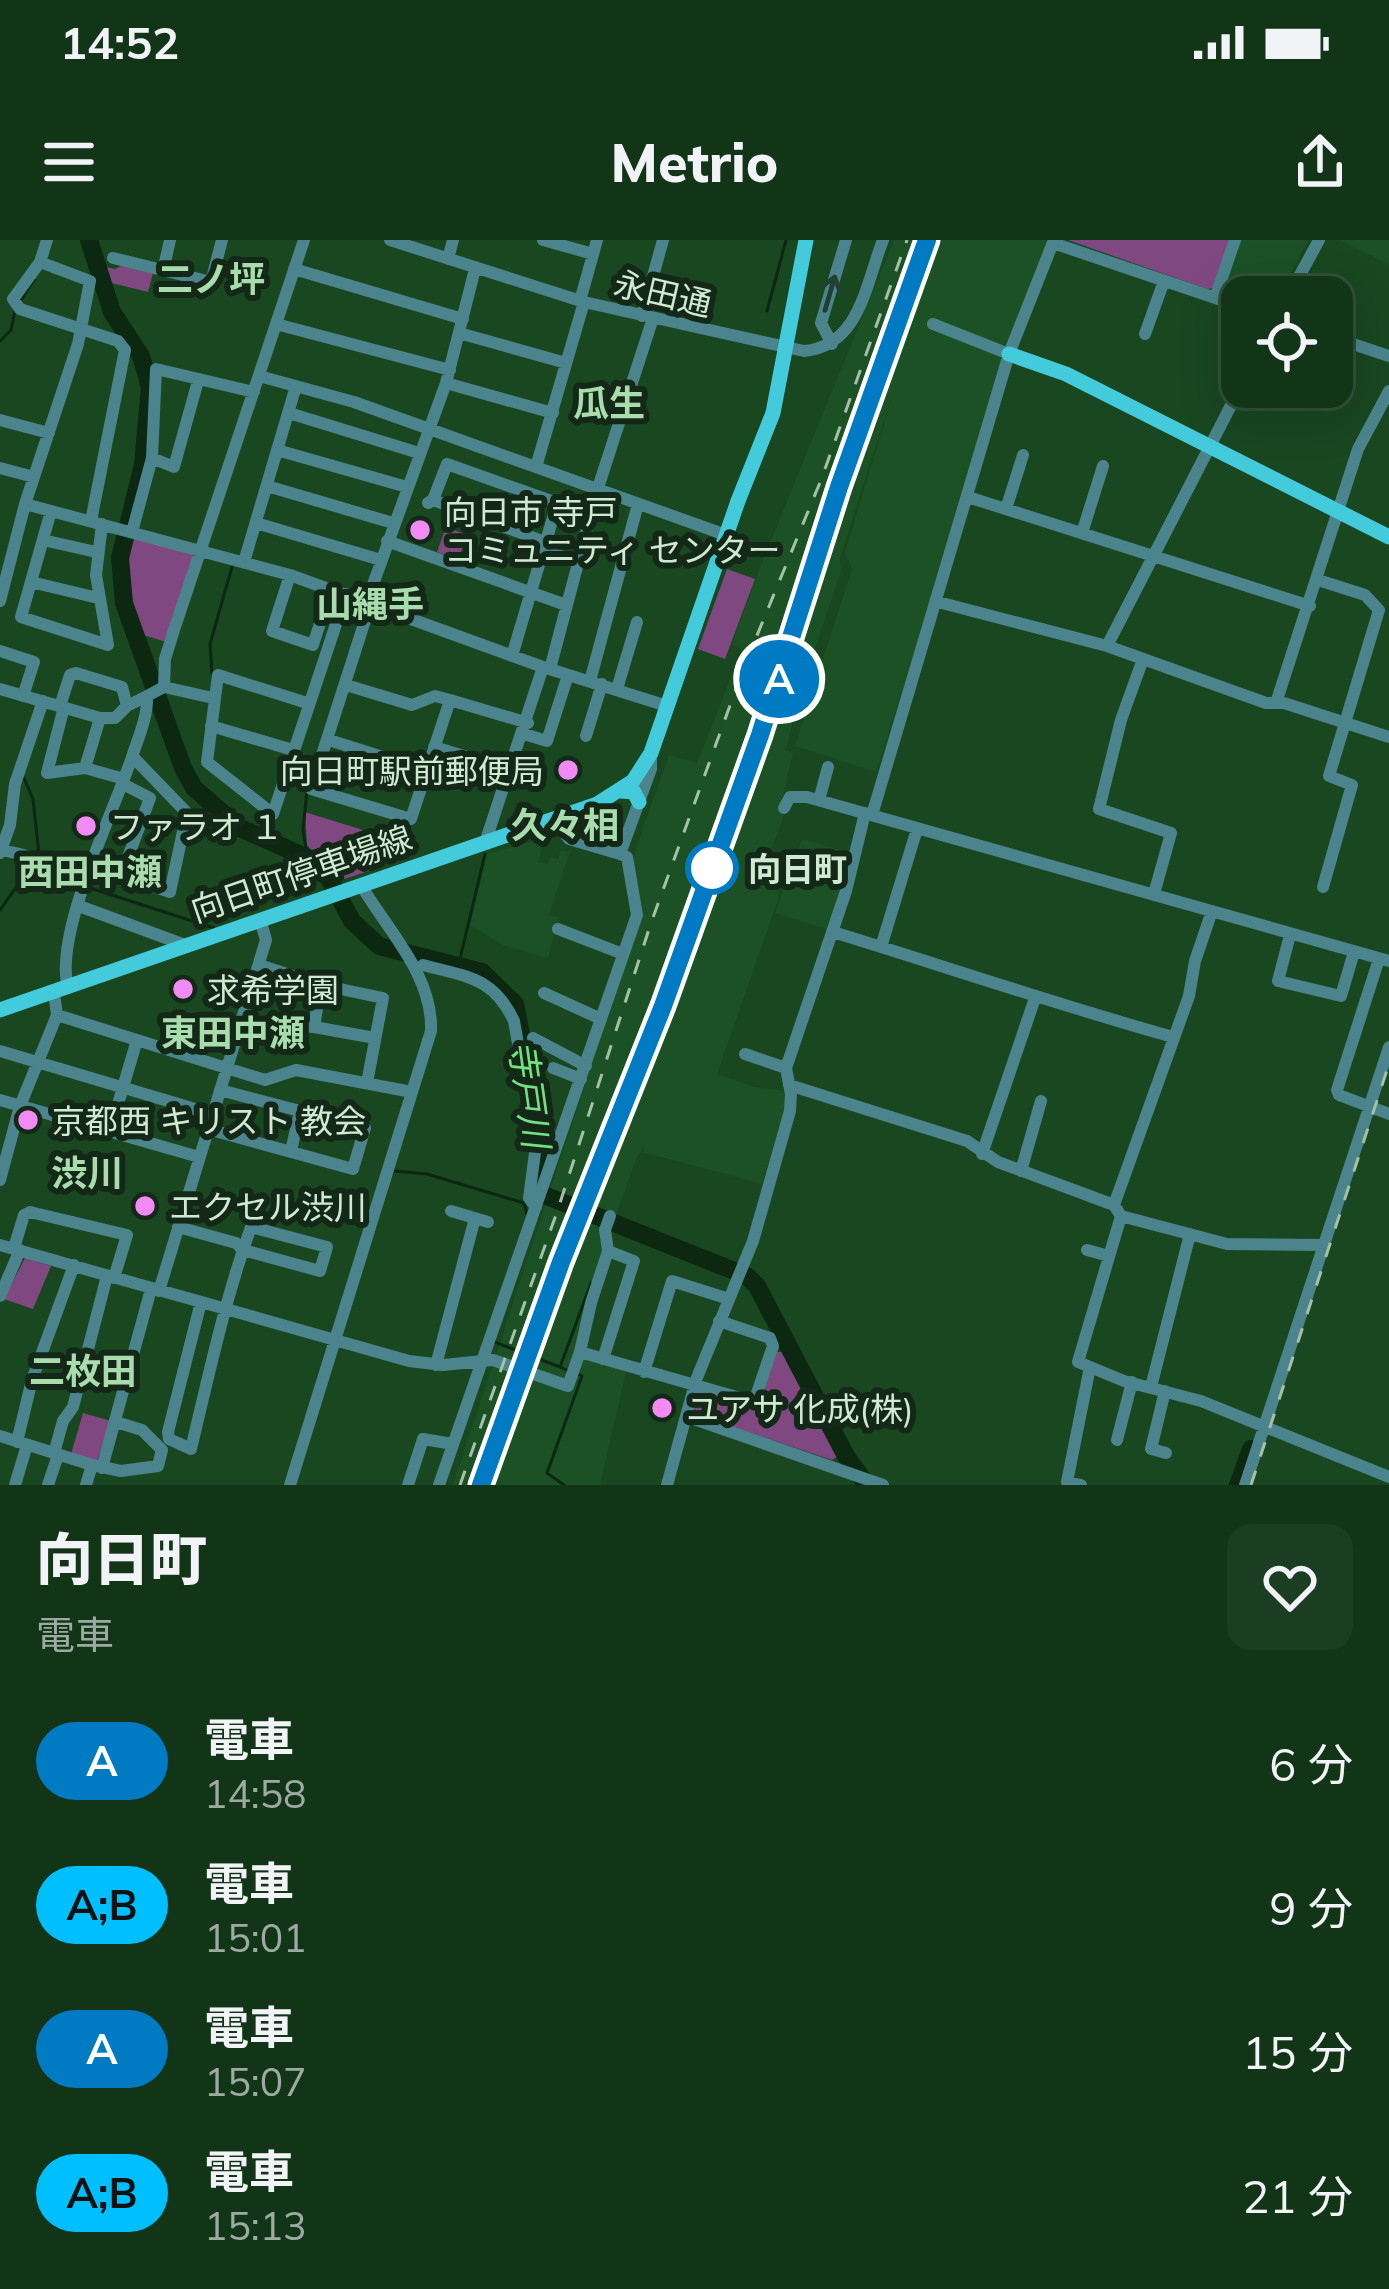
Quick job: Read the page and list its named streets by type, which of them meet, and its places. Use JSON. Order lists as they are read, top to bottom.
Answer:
{
  "streets": {
    "main road": ["向日町停車場線"],
    "street": ["永田通"]
  },
  "districts": [
    "二ノ坪",
    "瓜生",
    "山縄手",
    "久々相",
    "西田中瀬",
    "東田中瀬",
    "渋川",
    "二枚田"
  ],
  "water": ["寺戸川"],
  "places": [
    "向日市 寺戸 コミュニティ センター",
    "向日町駅前郵便局",
    "ファラオ １",
    "向日町",
    "求希学園",
    "京都西 キリスト 教会",
    "エクセル渋川",
    "ユアサ 化成(株)"
  ],
  "page": {
    "status": "14:52",
    "header": "Metrio",
    "on_map": "A",
    "heading": ["向日町", "電車"],
    "list": [
      {
        "mark": "A",
        "name": "電車",
        "note": "14:58",
        "value": "6 分"
      },
      {
        "mark": "A;B",
        "name": "電車",
        "note": "15:01",
        "value": "9 分"
      },
      {
        "mark": "A",
        "name": "電車",
        "note": "15:07",
        "value": "15 分"
      },
      {
        "mark": "A;B",
        "name": "電車",
        "note": "15:13",
        "value": "21 分"
      }
    ]
  }
}
